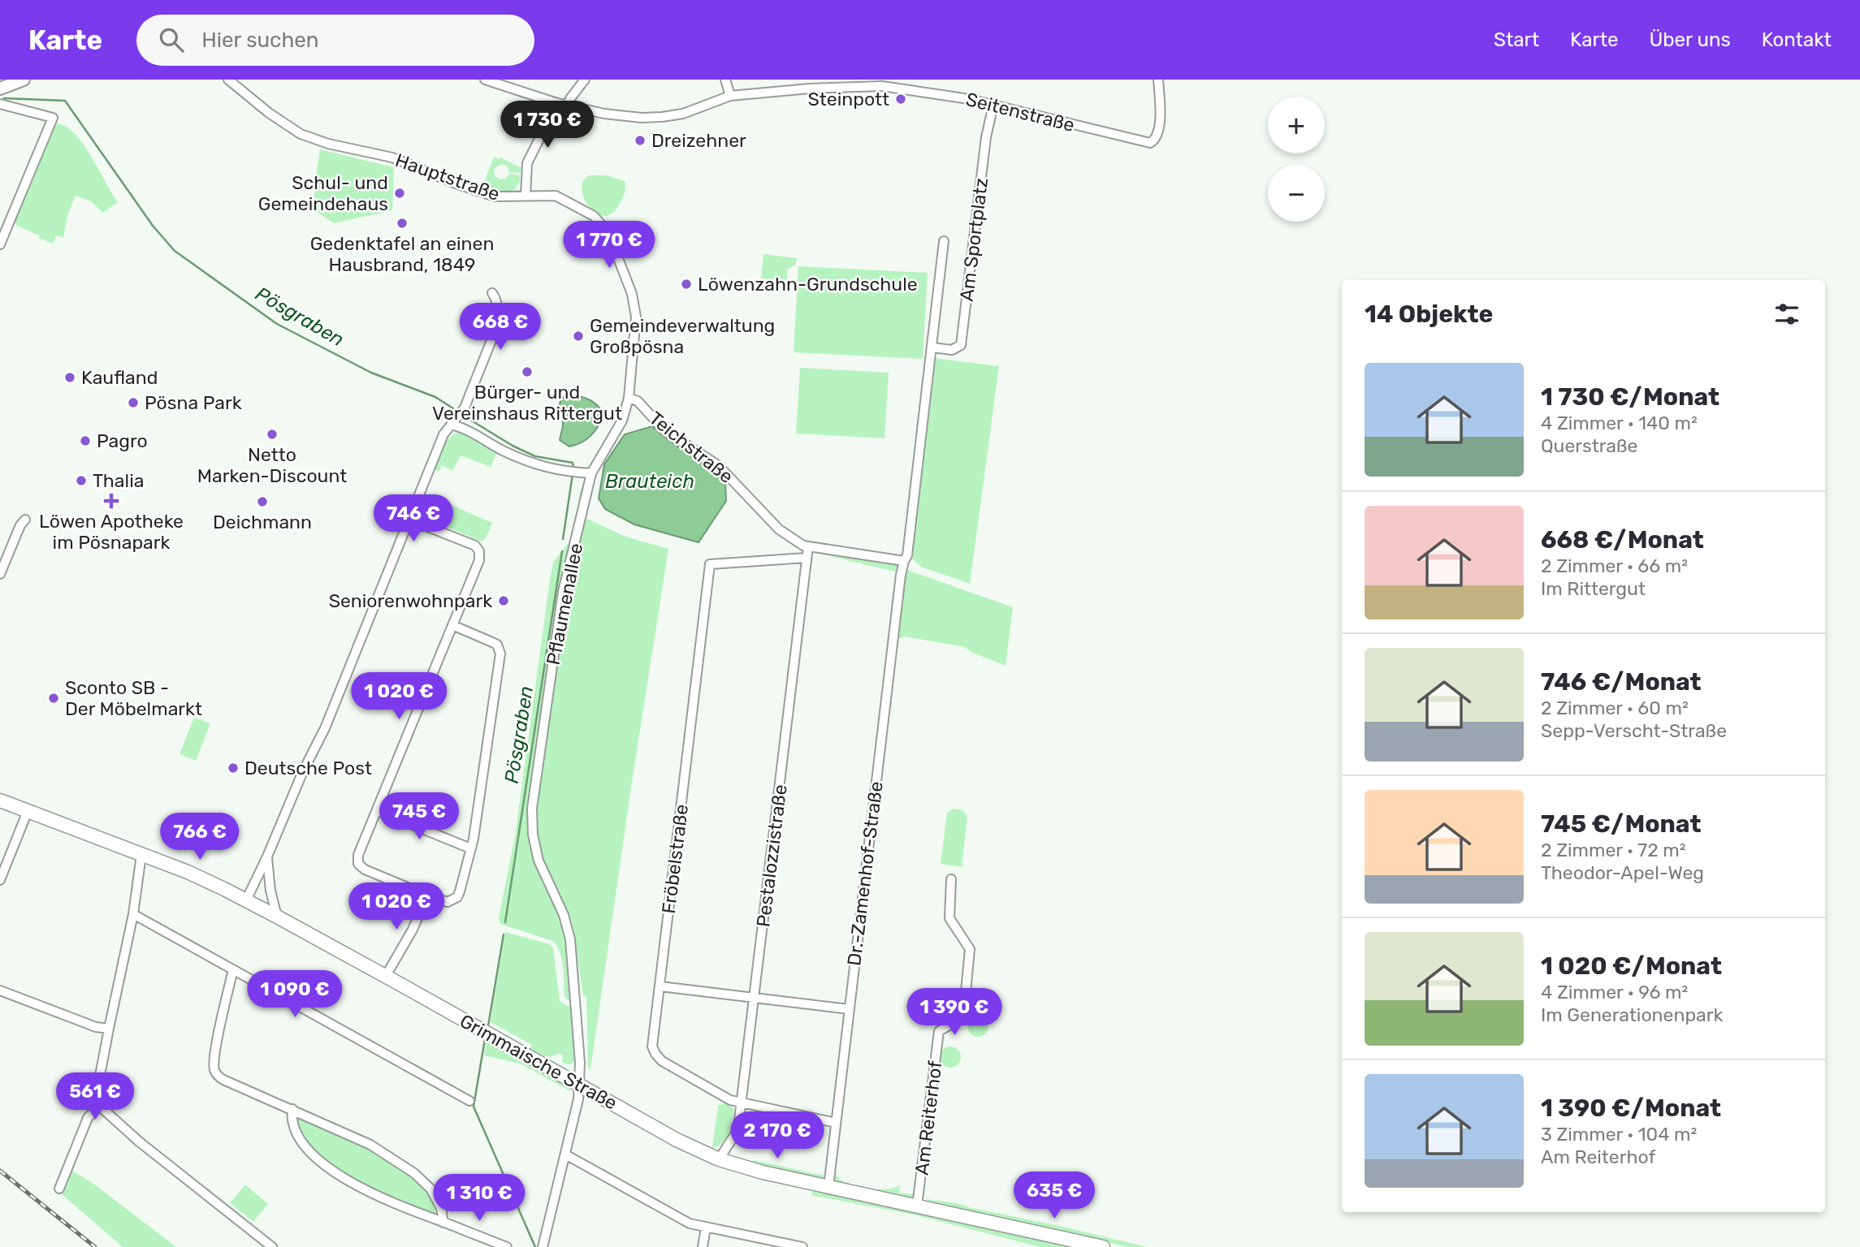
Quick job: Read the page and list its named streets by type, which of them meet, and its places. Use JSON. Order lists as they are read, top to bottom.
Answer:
{
  "streets": {
    "main road": ["Grimmaische Straße"],
    "street": [
      "Seitenstraße",
      "Hauptstraße",
      "Am Sportplatz",
      "Teichstraße",
      "Pflaumenallee",
      "Pestalozzistraße",
      "Fröbelstraße",
      "Dr.-Zamenhof-Straße",
      "Am Reiterhof"
    ]
  },
  "crossings": [
    ["Seitenstraße", "Am Sportplatz"],
    ["Hauptstraße", "Teichstraße"],
    ["Hauptstraße", "Pflaumenallee"],
    ["Am Sportplatz", "Teichstraße"],
    ["Am Sportplatz", "Dr.-Zamenhof-Straße"],
    ["Teichstraße", "Pflaumenallee"],
    ["Teichstraße", "Pestalozzistraße"],
    ["Teichstraße", "Dr.-Zamenhof-Straße"],
    ["Pflaumenallee", "Grimmaische Straße"],
    ["Pestalozzistraße", "Fröbelstraße"],
    ["Pestalozzistraße", "Grimmaische Straße"],
    ["Fröbelstraße", "Dr.-Zamenhof-Straße"],
    ["Dr.-Zamenhof-Straße", "Grimmaische Straße"],
    ["Grimmaische Straße", "Am Reiterhof"]
  ],
  "water": ["Pösgraben", "Brauteich"],
  "places": {
    "other": [
      "Steinpott",
      "Dreizehner",
      "Schul- und Gemeindehaus",
      "Gedenktafel an einen Hausbrand, 1849",
      "Löwenzahn-Grundschule",
      "Gemeindeverwaltung Großpösna",
      "Bürger- und Vereinshaus Rittergut",
      "Kaufland",
      "Pösna Park",
      "Netto Marken-Discount",
      "Pagro",
      "Thalia",
      "Deichmann",
      "Seniorenwohnpark",
      "Sconto SB - Der Möbelmarkt",
      "Deutsche Post"
    ],
    "health": ["Löwen Apotheke im Pösnapark"]
  },
  "page": {
    "header": "Karte",
    "search": "Hier suchen",
    "nav": [
      "Start",
      "Karte",
      "Über uns",
      "Kontakt"
    ],
    "map_buttons": ["+", "−"],
    "price": [
      "1 730 €",
      "1 770 €",
      "668 €",
      "746 €",
      "1 020 €",
      "745 €",
      "766 €",
      "1 020 €",
      "1 090 €",
      "1 390 €",
      "561 €",
      "2 170 €",
      "635 €",
      "1 310 €"
    ],
    "heading": "14 Objekte",
    "list": [
      {
        "name": "1 730 €/Monat",
        "note": "4 Zimmer · 140 m² · Querstraße"
      },
      {
        "name": "668 €/Monat",
        "note": "2 Zimmer · 66 m² · Im Rittergut"
      },
      {
        "name": "746 €/Monat",
        "note": "2 Zimmer · 60 m² · Sepp-Verscht-Straße"
      },
      {
        "name": "745 €/Monat",
        "note": "2 Zimmer · 72 m² · Theodor-Apel-Weg"
      },
      {
        "name": "1 020 €/Monat",
        "note": "4 Zimmer · 96 m² · Im Generationenpark"
      },
      {
        "name": "1 390 €/Monat",
        "note": "3 Zimmer · 104 m² · Am Reiterhof"
      }
    ]
  }
}
